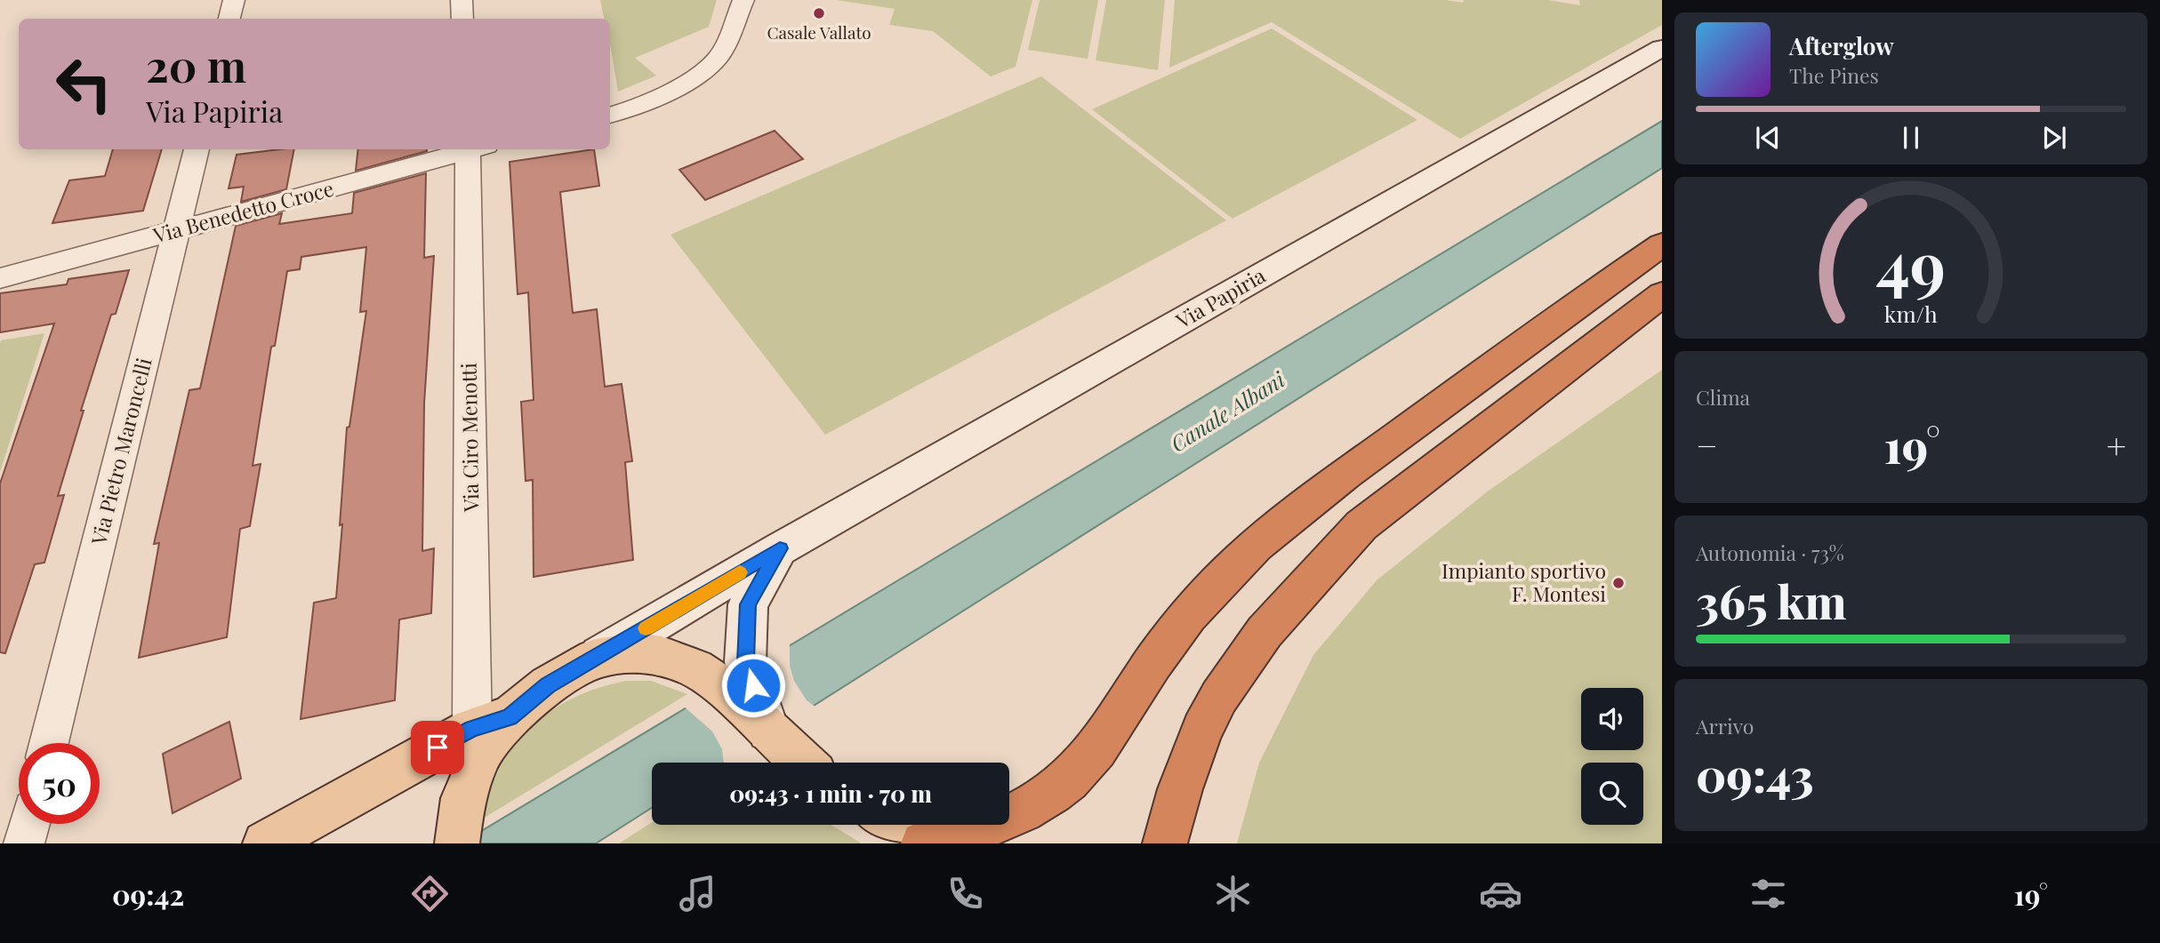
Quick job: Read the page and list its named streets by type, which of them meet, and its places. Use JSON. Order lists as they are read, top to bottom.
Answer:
{
  "streets": {
    "main road": ["Via Papiria"],
    "street": ["Via Benedetto Croce", "Via Ciro Menotti", "Via Pietro Maroncelli"]
  },
  "crossings": [
    ["Via Benedetto Croce", "Via Pietro Maroncelli"]
  ],
  "water": ["Canale Albani"],
  "places": ["Casale Vallato", "Impianto sportivo F. Montesi"],
  "page": {
    "turn": ["20 m", "Via Papiria"],
    "song": ["Afterglow", "The Pines"],
    "tile": [
      "Clima",
      ["Autonomia · 73%", "365 km"],
      ["Arrivo", "09:43"]
    ],
    "heat": ["−", "19°", "+"],
    "limit": "50",
    "trip": "09:43 · 1 min · 70 m",
    "tabs": ["09:42", "19°"],
    "gauge": ["49", "km/h"]
  }
}
